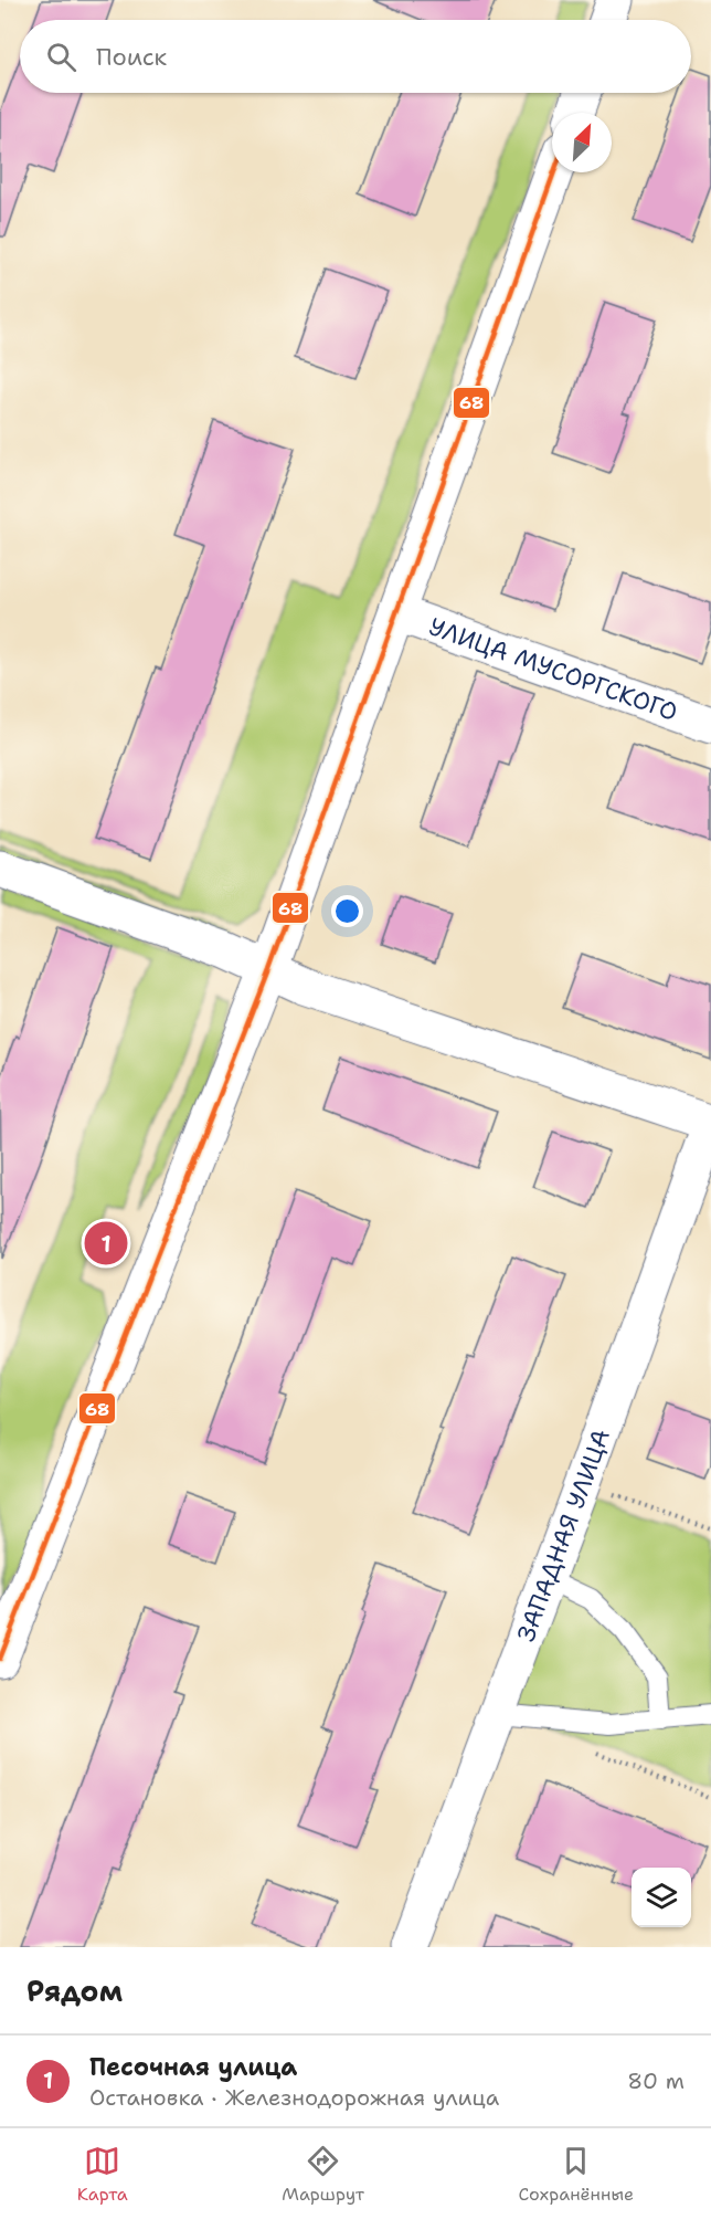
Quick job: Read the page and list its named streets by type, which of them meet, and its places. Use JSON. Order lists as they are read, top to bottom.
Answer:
{
  "streets": {
    "street": ["УЛИЦА МУСОРГСКОГО", "ЗАПАДНАЯ УЛИЦА"]
  },
  "lines": ["transit line 68"],
  "north": "top right",
  "page": {
    "search": "Поиск",
    "pins": "1",
    "heading": "Рядом",
    "list": [
      {
        "mark": "1",
        "name": "Песочная улица",
        "note": "Остановка · Железнодорожная улица",
        "value": "80 m"
      }
    ],
    "nav": ["Карта", "Маршрут", "Сохранённые"]
  }
}
